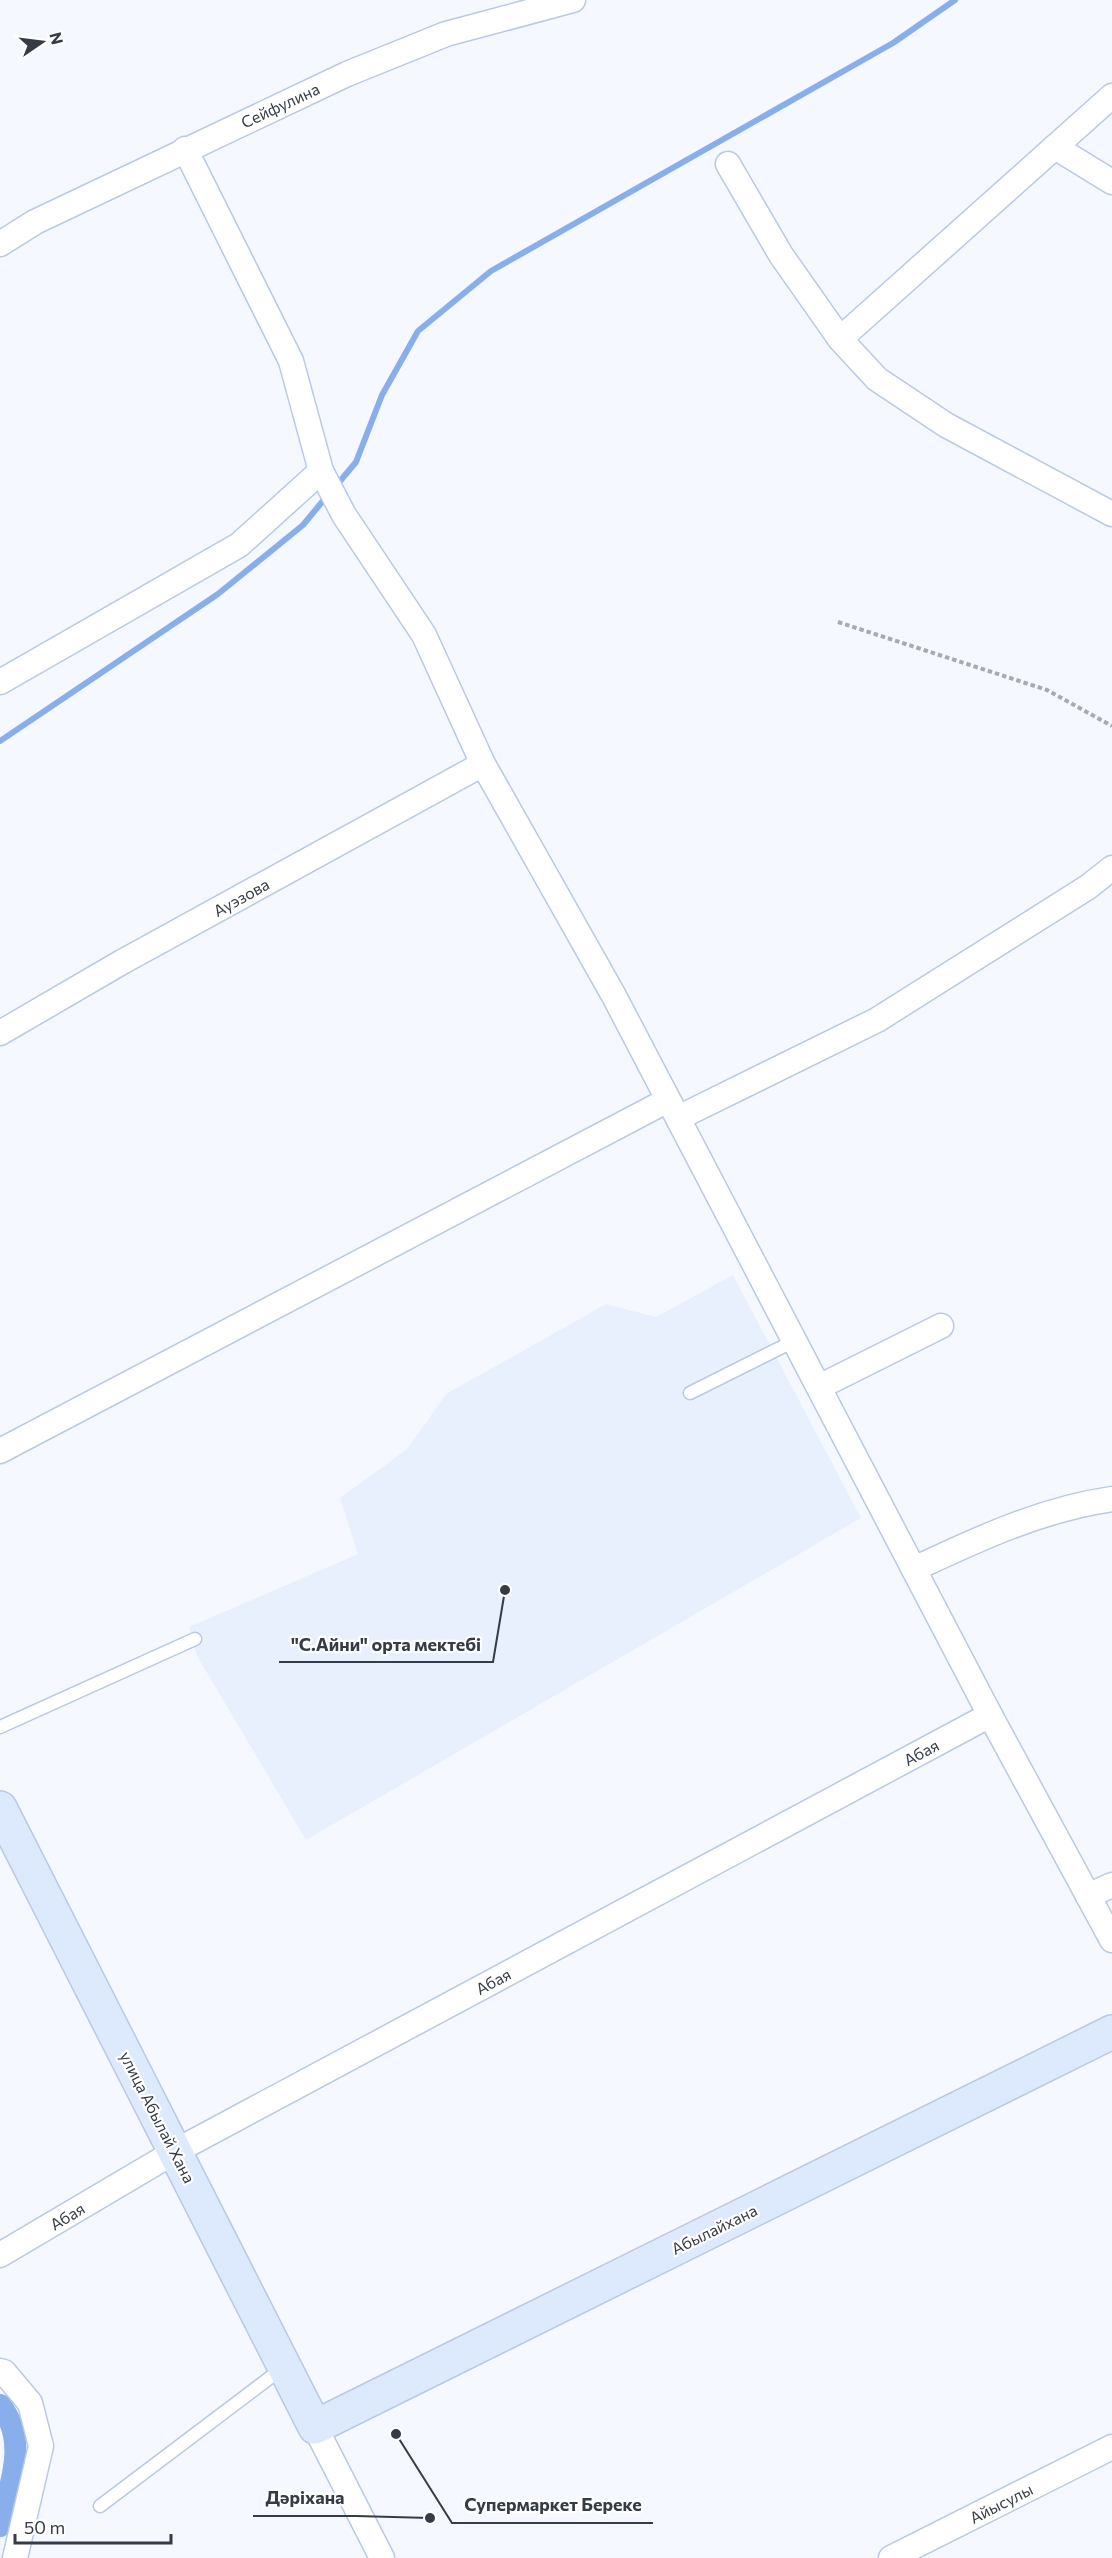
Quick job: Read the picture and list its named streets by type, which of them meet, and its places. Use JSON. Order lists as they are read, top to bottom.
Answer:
{
  "streets": {
    "main road": ["улица Абылай Хана", "Абылайхана"],
    "street": [
      "Сейфулина",
      "Ауэзова",
      "Абая",
      "Айысулы"
    ]
  },
  "crossings": [
    ["Абая", "улица Абылай Хана"],
    ["улица Абылай Хана", "Абылайхана"]
  ],
  "places": ["\"С.Айни\" орта мектебі", "Супермаркет Береке", "Дәріхана"],
  "scale_bar": "50 m",
  "north": "right"
}
